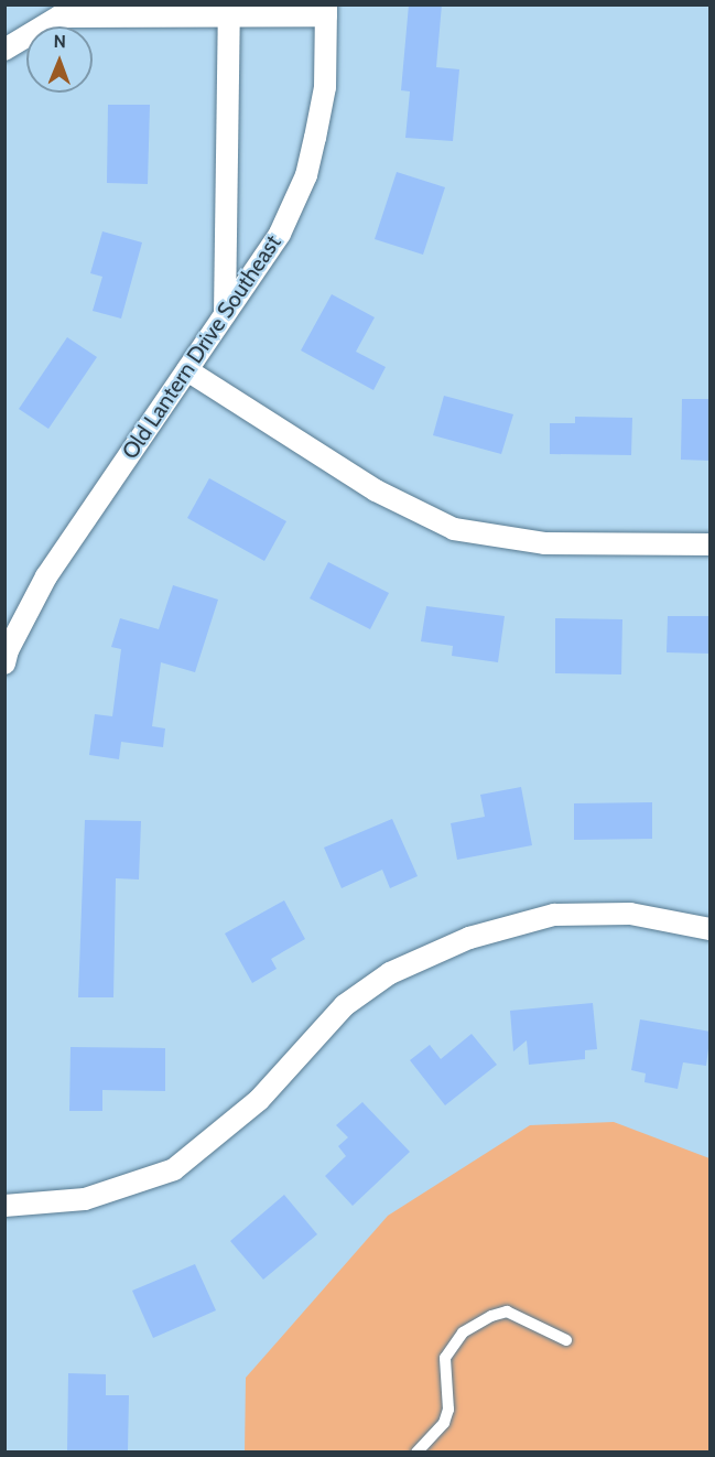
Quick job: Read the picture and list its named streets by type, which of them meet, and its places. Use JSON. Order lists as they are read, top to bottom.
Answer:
{
  "streets": {
    "street": ["Old Lantern Drive Southeast"]
  },
  "north": "top"
}
